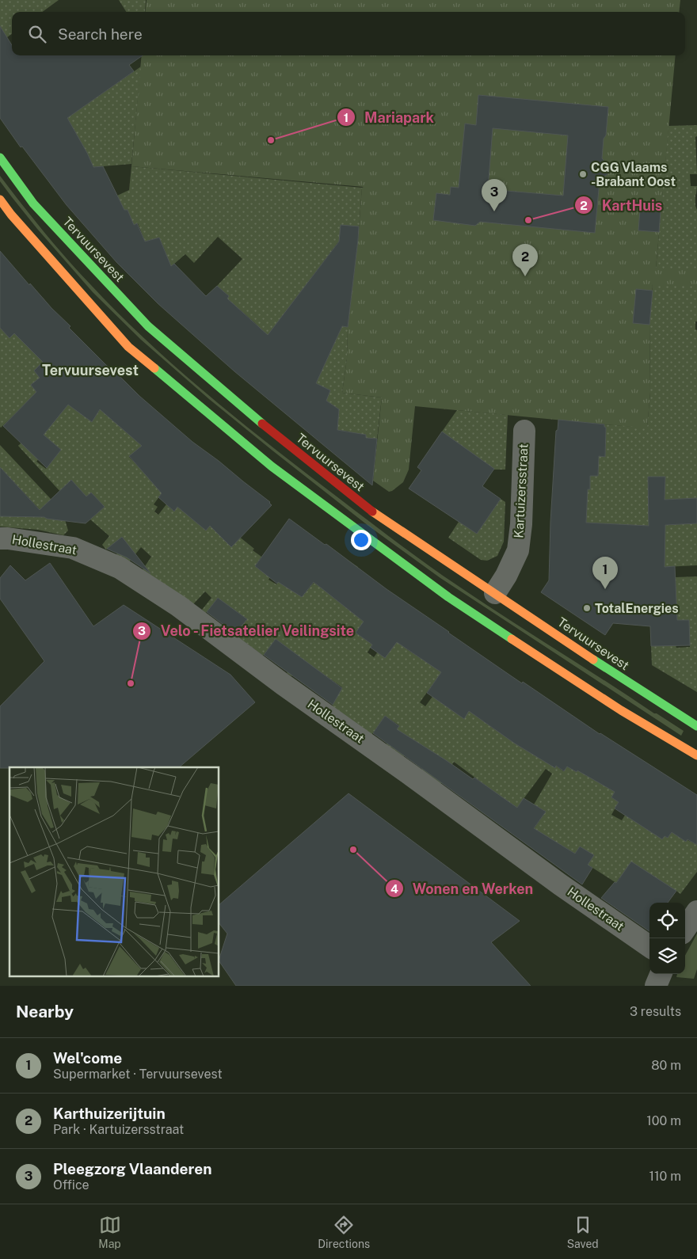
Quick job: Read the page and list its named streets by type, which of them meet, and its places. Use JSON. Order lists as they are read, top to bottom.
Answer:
{
  "streets": {
    "main road": ["Tervuursevest"],
    "street": ["Kartuizersstraat", "Hollestraat"]
  },
  "crossings": [
    ["Tervuursevest", "Kartuizersstraat"]
  ],
  "districts": ["Tervuursevest"],
  "places": [
    "Mariapark",
    "CGG Vlaams -Brabant Oost",
    "KartHuis",
    "TotalEnergies",
    "Velo - Fietsatelier Veilingsite",
    "Wonen en Werken"
  ],
  "page": {
    "search": "Search here",
    "pins": ["3", "2", "1"],
    "heading": ["Nearby", "3 results"],
    "list": [
      {
        "mark": "1",
        "name": "Wel'come",
        "note": "Supermarket · Tervuursevest",
        "value": "80 m"
      },
      {
        "mark": "2",
        "name": "Karthuizerijtuin",
        "note": "Park · Kartuizersstraat",
        "value": "100 m"
      },
      {
        "mark": "3",
        "name": "Pleegzorg Vlaanderen",
        "note": "Office",
        "value": "110 m"
      }
    ],
    "nav": ["Map", "Directions", "Saved"]
  }
}
